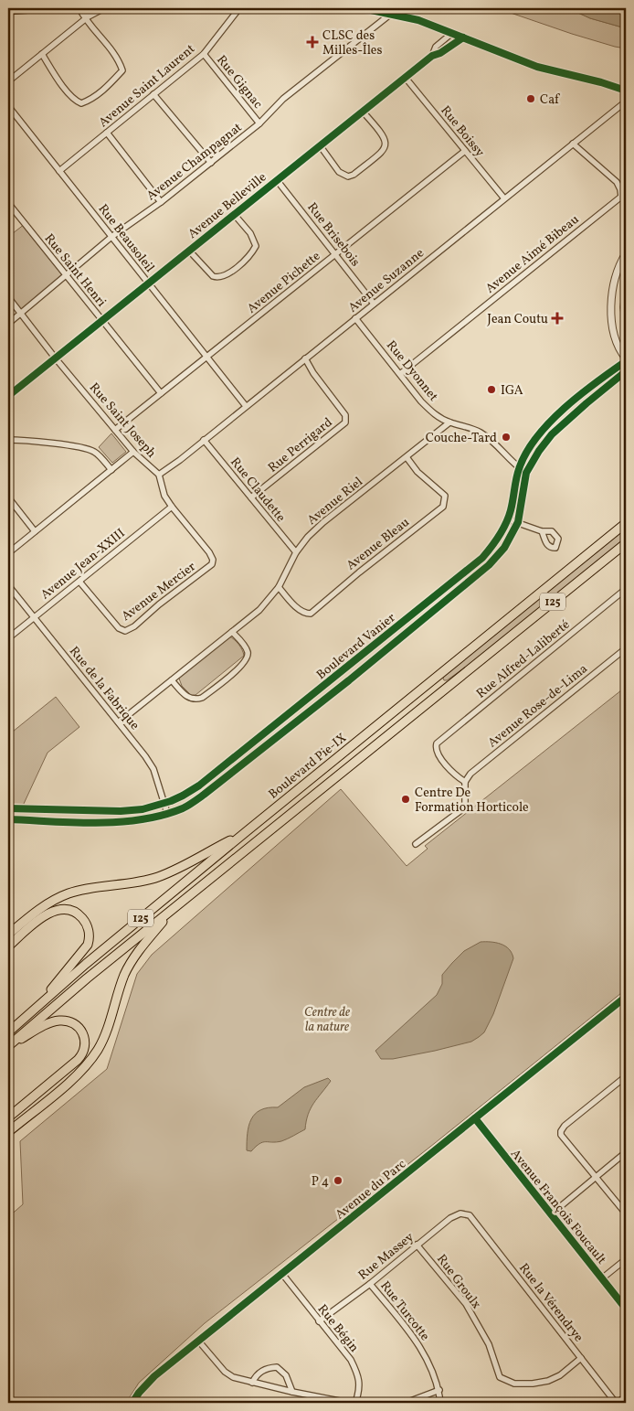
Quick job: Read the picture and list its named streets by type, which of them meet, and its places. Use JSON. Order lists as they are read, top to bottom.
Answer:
{
  "streets": {
    "highway": ["125", "Boulevard Pie-IX"],
    "street": [
      "Rue Gignac",
      "Avenue Saint Laurent",
      "Rue Boissy",
      "Avenue Champagnat",
      "Avenue Belleville",
      "Rue Brisebois",
      "Rue Beausoleil",
      "Avenue Aimé Bibeau",
      "Rue Saint Henri",
      "Avenue Suzanne",
      "Avenue Pichette",
      "Rue Dyonnet",
      "Rue Saint Joseph",
      "Rue Perrigard",
      "Rue Claudette",
      "Avenue Riel",
      "Avenue Bleau",
      "Avenue Jean-XXIII",
      "Avenue Mercier",
      "Boulevard Vanier",
      "Rue Alfred-Laliberté",
      "Rue de la Fabrique",
      "Avenue Rose-de-Lima",
      "Avenue du Parc",
      "Avenue François Foucault",
      "Rue Massey",
      "Rue Groulx",
      "Rue la Vérendrye",
      "Rue Turcotte",
      "Rue Bégin"
    ]
  },
  "crossings": [
    ["Rue Gignac", "Avenue Saint Laurent"],
    ["Rue Gignac", "Avenue Champagnat"],
    ["Avenue Saint Laurent", "Rue Beausoleil"],
    ["Rue Boissy", "Avenue Belleville"],
    ["Rue Boissy", "Avenue Suzanne"],
    ["Rue Boissy", "Avenue Pichette"],
    ["Avenue Champagnat", "Rue Beausoleil"],
    ["Avenue Champagnat", "Rue Saint Henri"],
    ["Avenue Champagnat", "Rue Saint Joseph"],
    ["Avenue Belleville", "Rue Brisebois"],
    ["Avenue Belleville", "Rue Beausoleil"],
    ["Avenue Belleville", "Rue Saint Henri"],
    ["Avenue Belleville", "Rue Saint Joseph"],
    ["Rue Brisebois", "Avenue Suzanne"],
    ["Rue Brisebois", "Avenue Pichette"],
    ["Rue Beausoleil", "Avenue Suzanne"],
    ["Rue Beausoleil", "Avenue Pichette"],
    ["Avenue Aimé Bibeau", "Avenue Suzanne"],
    ["Avenue Aimé Bibeau", "Rue Dyonnet"],
    ["Rue Saint Henri", "Avenue Pichette"],
    ["Avenue Suzanne", "Rue Dyonnet"],
    ["Avenue Suzanne", "Rue Saint Joseph"],
    ["Avenue Suzanne", "Rue Perrigard"],
    ["Avenue Suzanne", "Rue Claudette"],
    ["Avenue Pichette", "Rue Saint Joseph"],
    ["Rue Dyonnet", "Avenue Riel"],
    ["Rue Dyonnet", "Boulevard Vanier"],
    ["Rue Saint Joseph", "Avenue Jean-XXIII"],
    ["Rue Saint Joseph", "Avenue Mercier"],
    ["Rue Perrigard", "Rue Claudette"],
    ["Rue Claudette", "Avenue Riel"],
    ["Avenue Riel", "Avenue Bleau"],
    ["Avenue Riel", "Rue de la Fabrique"],
    ["Avenue Jean-XXIII", "Avenue Mercier"],
    ["Avenue Jean-XXIII", "Rue de la Fabrique"],
    ["Boulevard Vanier", "Rue de la Fabrique"],
    ["Rue Alfred-Laliberté", "Avenue Rose-de-Lima"],
    ["Avenue du Parc", "Avenue François Foucault"],
    ["Avenue du Parc", "Rue Bégin"],
    ["Rue Massey", "Rue Groulx"],
    ["Rue Massey", "Rue la Vérendrye"],
    ["Rue Massey", "Rue Turcotte"],
    ["Rue Massey", "Rue Bégin"],
    ["Rue Groulx", "Rue la Vérendrye"]
  ],
  "parks": ["Centre de la nature"],
  "places": {
    "health": ["CLSC des Milles-Îles", "Jean Coutu"],
    "other": [
      "Caf",
      "IGA",
      "Couche-Tard",
      "Centre De Formation Horticole",
      "P 4"
    ]
  }
}
